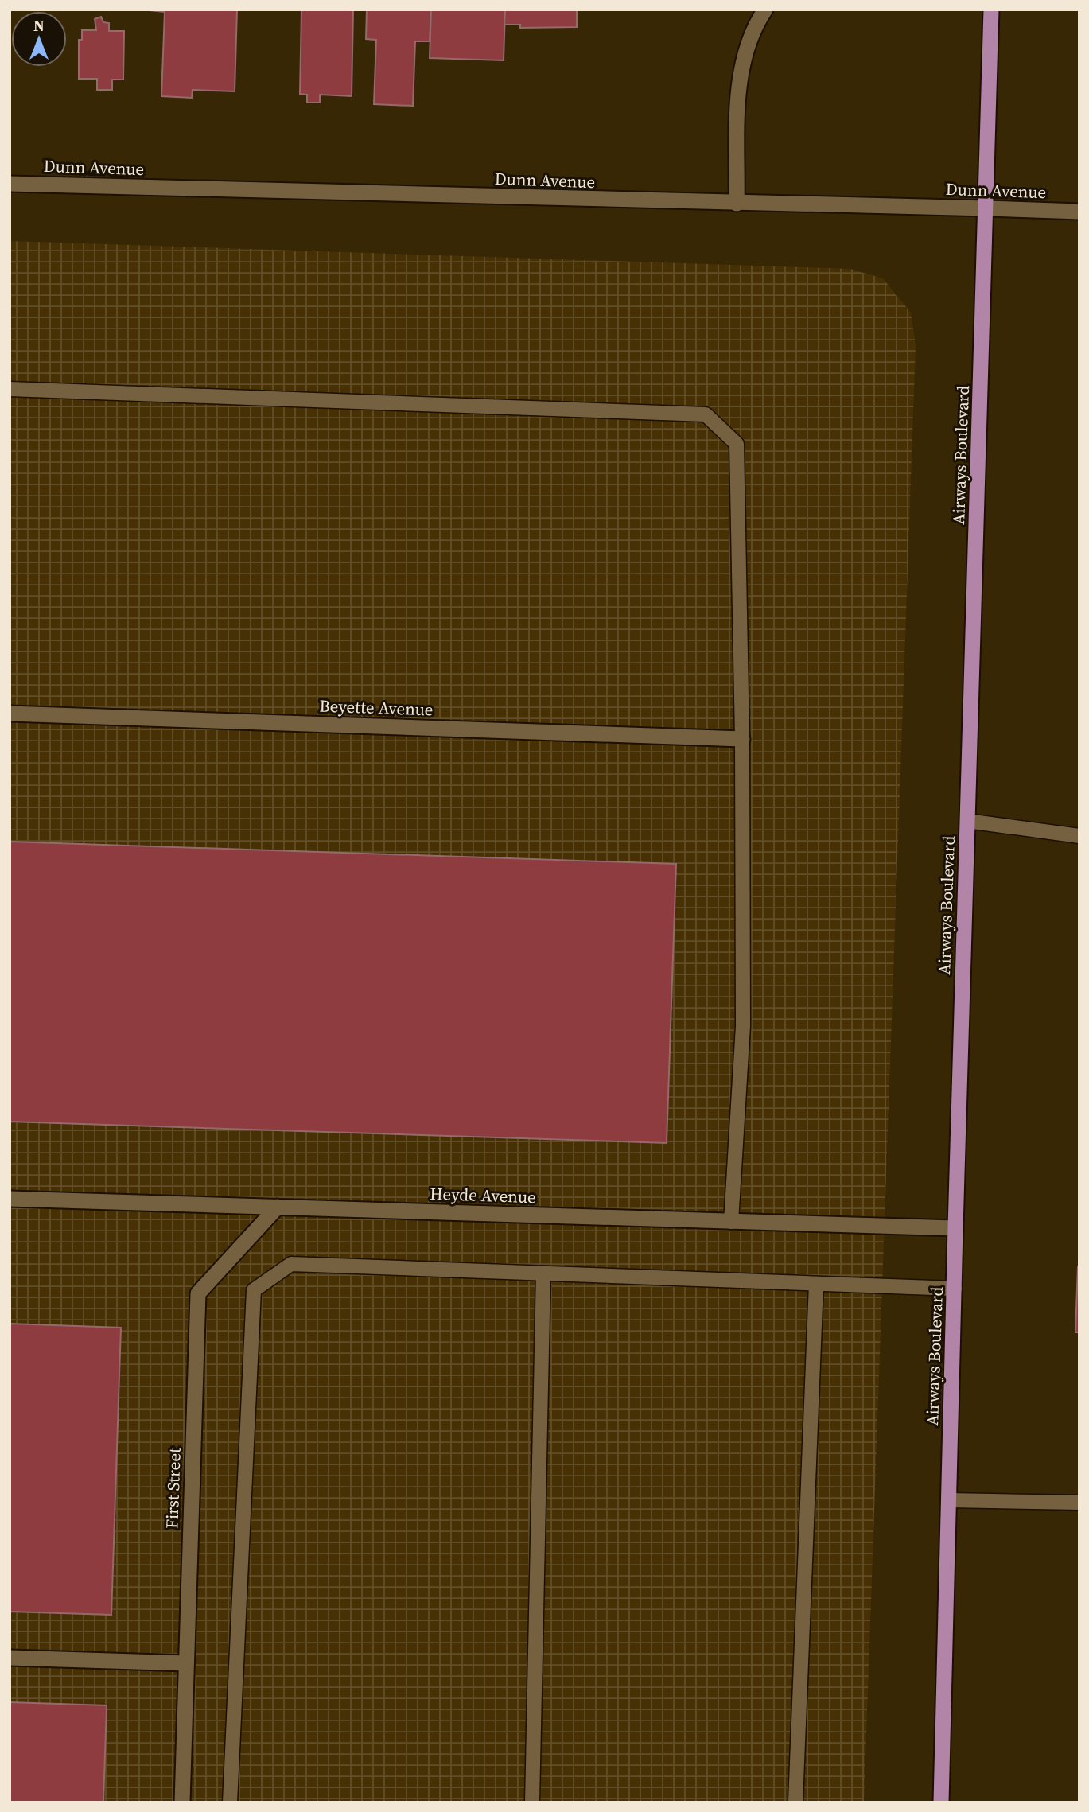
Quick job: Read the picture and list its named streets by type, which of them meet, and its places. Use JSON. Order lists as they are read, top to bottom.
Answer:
{
  "streets": {
    "main road": ["Airways Boulevard"],
    "street": [
      "Dunn Avenue",
      "Beyette Avenue",
      "Heyde Avenue",
      "First Street"
    ]
  },
  "crossings": [
    ["Dunn Avenue", "Airways Boulevard"],
    ["Airways Boulevard", "Heyde Avenue"],
    ["Heyde Avenue", "First Street"]
  ],
  "north": "top"
}
